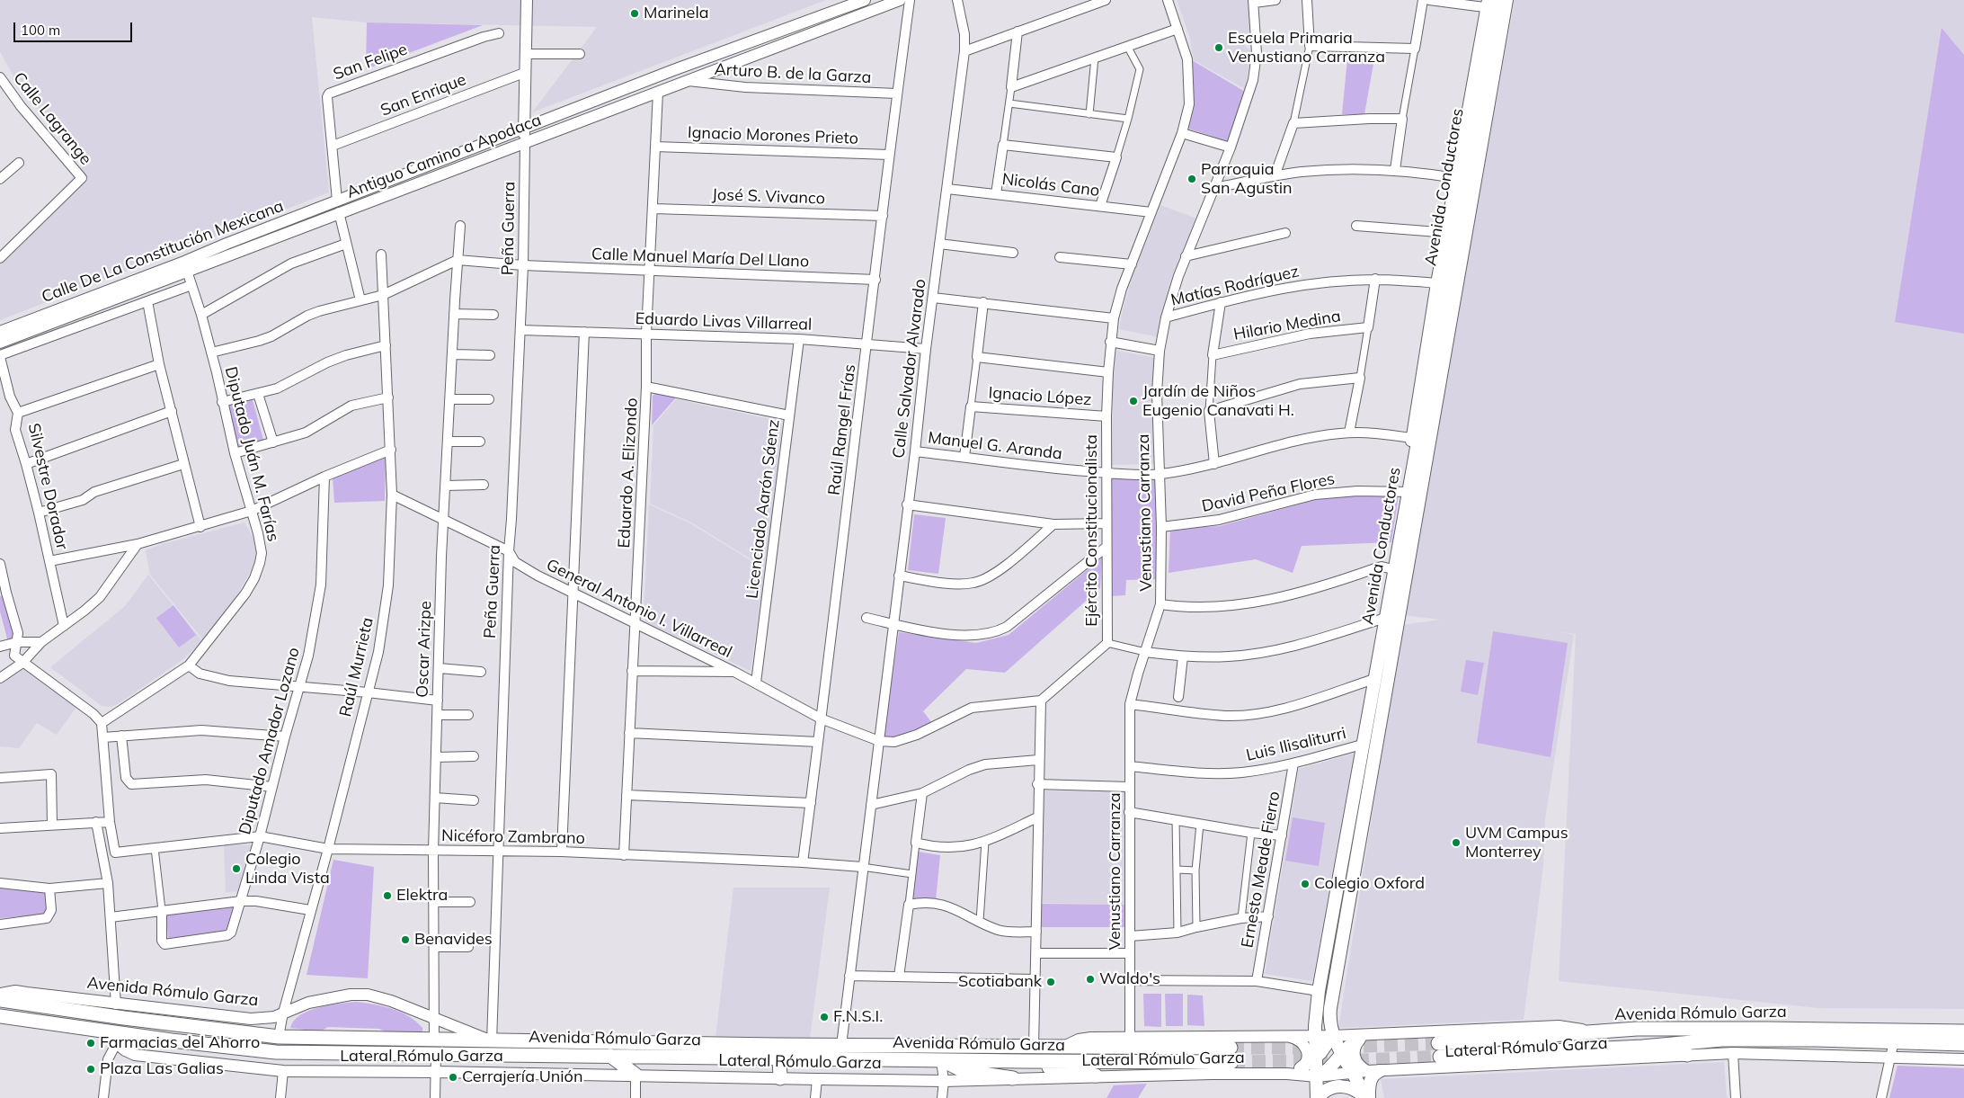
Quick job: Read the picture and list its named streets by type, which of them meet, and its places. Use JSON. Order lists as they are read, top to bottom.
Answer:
{
  "streets": {
    "main road": ["Avenida Conductores", "Avenida Rómulo Garza"],
    "street": [
      "San Felipe",
      "Arturo B. de la Garza",
      "San Enrique",
      "Calle Lagrange",
      "Ignacio Morones Prieto",
      "Antiguo Camino a Apodaca",
      "Nicolás Cano",
      "José S. Vivanco",
      "Peña Guerra",
      "Calle De La Constitución Mexicana",
      "Calle Manuel María Del Llano",
      "Matías Rodríguez",
      "Eduardo Livas Villarreal",
      "Hilario Medina",
      "Calle Salvador Alvarado",
      "Ignacio López",
      "Raúl Rangel Frías",
      "Manuel G. Aranda",
      "Diputado Juán M. Farías",
      "Eduardo A. Elizondo",
      "Silvestre Dorador",
      "David Peña Flores",
      "Licenciado Aarón Sáenz",
      "Venustiano Carranza",
      "Ejército Constitucionalista",
      "General Antonio I. Villarreal",
      "Oscar Arizpe",
      "Raúl Murrieta",
      "Diputado Amador Lozano",
      "Luis Ilisaliturri",
      "Nicéforo Zambrano",
      "Ernesto Meade Fierro",
      "Lateral Rómulo Garza"
    ]
  },
  "crossings": [
    ["San Felipe", "San Enrique"],
    ["San Felipe", "Calle De La Constitución Mexicana"],
    ["Arturo B. de la Garza", "Antiguo Camino a Apodaca"],
    ["Arturo B. de la Garza", "Raúl Rangel Frías"],
    ["Ignacio Morones Prieto", "Raúl Rangel Frías"],
    ["Ignacio Morones Prieto", "Eduardo A. Elizondo"],
    ["Antiguo Camino a Apodaca", "Peña Guerra"],
    ["Antiguo Camino a Apodaca", "Calle De La Constitución Mexicana"],
    ["Antiguo Camino a Apodaca", "Diputado Juán M. Farías"],
    ["Antiguo Camino a Apodaca", "Eduardo A. Elizondo"],
    ["Nicolás Cano", "Calle Salvador Alvarado"],
    ["Nicolás Cano", "Ejército Constitucionalista"],
    ["Avenida Conductores", "Matías Rodríguez"],
    ["Avenida Conductores", "Manuel G. Aranda"],
    ["Avenida Conductores", "David Peña Flores"],
    ["Avenida Conductores", "Luis Ilisaliturri"],
    ["Avenida Conductores", "Lateral Rómulo Garza"],
    ["José S. Vivanco", "Raúl Rangel Frías"],
    ["José S. Vivanco", "Eduardo A. Elizondo"],
    ["Peña Guerra", "Calle Manuel María Del Llano"],
    ["Peña Guerra", "Eduardo Livas Villarreal"],
    ["Peña Guerra", "General Antonio I. Villarreal"],
    ["Peña Guerra", "Nicéforo Zambrano"],
    ["Peña Guerra", "Avenida Rómulo Garza"],
    ["Calle De La Constitución Mexicana", "Diputado Juán M. Farías"],
    ["Calle Manuel María Del Llano", "Raúl Rangel Frías"],
    ["Calle Manuel María Del Llano", "Eduardo A. Elizondo"],
    ["Calle Manuel María Del Llano", "Oscar Arizpe"],
    ["Matías Rodríguez", "Venustiano Carranza"],
    ["Eduardo Livas Villarreal", "Calle Salvador Alvarado"],
    ["Eduardo Livas Villarreal", "Raúl Rangel Frías"],
    ["Eduardo Livas Villarreal", "Eduardo A. Elizondo"],
    ["Eduardo Livas Villarreal", "Licenciado Aarón Sáenz"],
    ["Calle Salvador Alvarado", "Manuel G. Aranda"],
    ["Calle Salvador Alvarado", "General Antonio I. Villarreal"],
    ["Calle Salvador Alvarado", "Nicéforo Zambrano"],
    ["Calle Salvador Alvarado", "Avenida Rómulo Garza"],
    ["Ignacio López", "Ejército Constitucionalista"],
    ["Raúl Rangel Frías", "General Antonio I. Villarreal"],
    ["Raúl Rangel Frías", "Nicéforo Zambrano"],
    ["Manuel G. Aranda", "Venustiano Carranza"],
    ["Manuel G. Aranda", "Ejército Constitucionalista"],
    ["Eduardo A. Elizondo", "General Antonio I. Villarreal"],
    ["Eduardo A. Elizondo", "Nicéforo Zambrano"],
    ["David Peña Flores", "Venustiano Carranza"],
    ["Licenciado Aarón Sáenz", "General Antonio I. Villarreal"],
    ["Venustiano Carranza", "Luis Ilisaliturri"],
    ["Venustiano Carranza", "Lateral Rómulo Garza"],
    ["General Antonio I. Villarreal", "Oscar Arizpe"],
    ["General Antonio I. Villarreal", "Raúl Murrieta"],
    ["Oscar Arizpe", "Nicéforo Zambrano"],
    ["Oscar Arizpe", "Avenida Rómulo Garza"],
    ["Oscar Arizpe", "Lateral Rómulo Garza"],
    ["Raúl Murrieta", "Nicéforo Zambrano"],
    ["Raúl Murrieta", "Avenida Rómulo Garza"],
    ["Diputado Amador Lozano", "Nicéforo Zambrano"],
    ["Luis Ilisaliturri", "Ernesto Meade Fierro"],
    ["Avenida Rómulo Garza", "Lateral Rómulo Garza"]
  ],
  "places": [
    "Marinela",
    "Escuela Primaria Venustiano Carranza",
    "Parroquia San Agustin",
    "Jardín de Niños Eugenio Canavati H.",
    "UVM Campus Monterrey",
    "Colegio Linda Vista",
    "Colegio Oxford",
    "Elektra",
    "Benavides",
    "Waldo's",
    "Scotiabank",
    "F.N.S.I.",
    "Farmacias del Ahorro",
    "Plaza Las Galias",
    "Cerrajería Unión"
  ],
  "scale_bar": "100 m"
}
